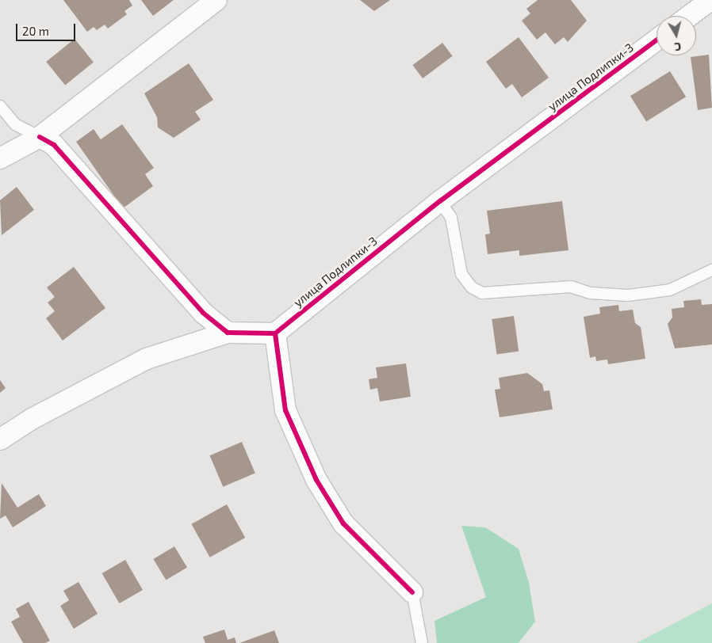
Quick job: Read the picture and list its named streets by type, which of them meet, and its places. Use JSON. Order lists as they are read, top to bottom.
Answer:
{
  "streets": {
    "street": ["улица Подлипки-3"]
  },
  "scale_bar": "20 m",
  "north": "bottom"
}
